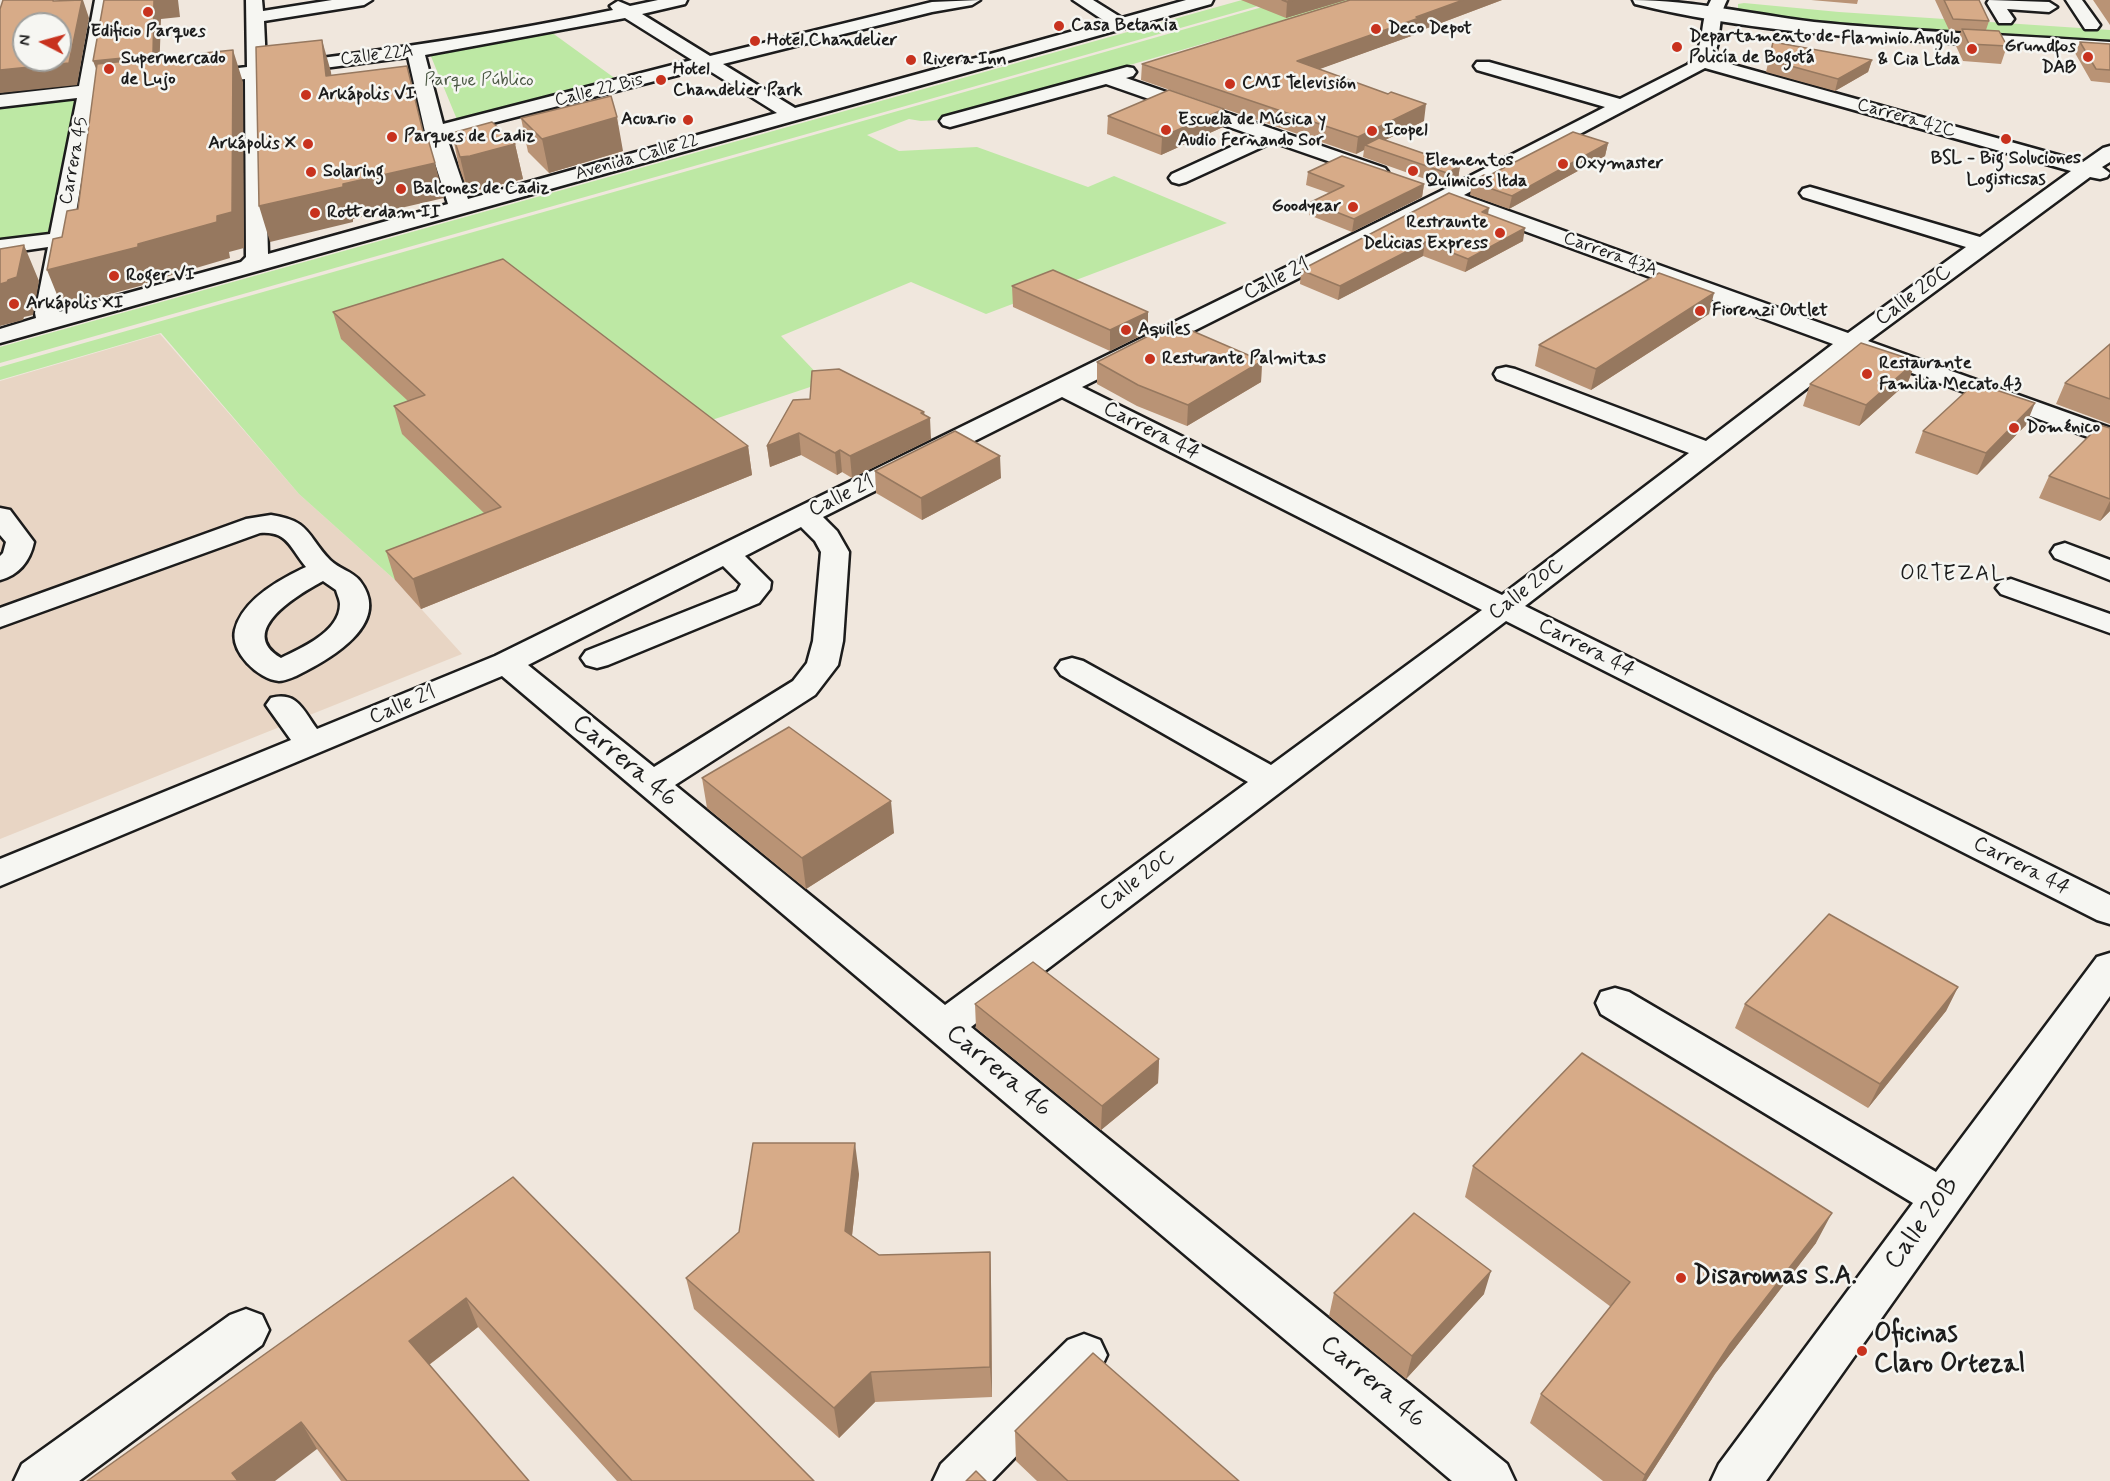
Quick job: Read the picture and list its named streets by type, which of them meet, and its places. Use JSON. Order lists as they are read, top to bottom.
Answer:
{
  "streets": {
    "street": [
      "Calle 22A",
      "Calle 22 Bis",
      "Carrera 42C",
      "Avenida Calle 22",
      "Carrera 45",
      "Carrera 43A",
      "Calle 21",
      "Calle 20C",
      "Carrera 44",
      "Carrera 46",
      "Calle 20B"
    ]
  },
  "crossings": [
    ["Carrera 42C", "Calle 21"],
    ["Carrera 42C", "Calle 20C"],
    ["Avenida Calle 22", "Carrera 45"],
    ["Carrera 43A", "Calle 21"],
    ["Carrera 43A", "Calle 20C"],
    ["Calle 21", "Carrera 44"],
    ["Calle 21", "Carrera 46"],
    ["Calle 20C", "Carrera 44"],
    ["Calle 20C", "Carrera 46"]
  ],
  "districts": ["ORTEZAL"],
  "parks": ["Parque Público"],
  "places": [
    "Edificio Parques",
    "Casa Betania",
    "Deco Depot",
    "Hotel Chandelier",
    "Departamento de Policía de Bogotá",
    "Flaminio Angulo & Cia Ltda",
    "Grundfos DAB",
    "Rivera Inn",
    "Supermercado de Lujo",
    "Hotel Chandelier Park",
    "CMI Televisión",
    "Arkápolis VI",
    "Acuario",
    "Escuela de Música y Audio Fernando Sor",
    "Icopel",
    "Parques de Cadiz",
    "BSL - Big Soluciones Logisticsas",
    "Arkápolis X",
    "Oxymaster",
    "Elementos Químicos ltda",
    "Solaring",
    "Balcones de Cadiz",
    "Goodyear",
    "Rotterdam II",
    "Restraunte Delicias Express",
    "Roger VI",
    "Arkápolis XI",
    "Fiorenzi Outlet",
    "Aquiles",
    "Resturante Palmitas",
    "Restaurante Familia Mecato 43",
    "Doménico",
    "Disaromas S.A.",
    "Oficinas Claro Ortezal"
  ],
  "north": "left"
}
